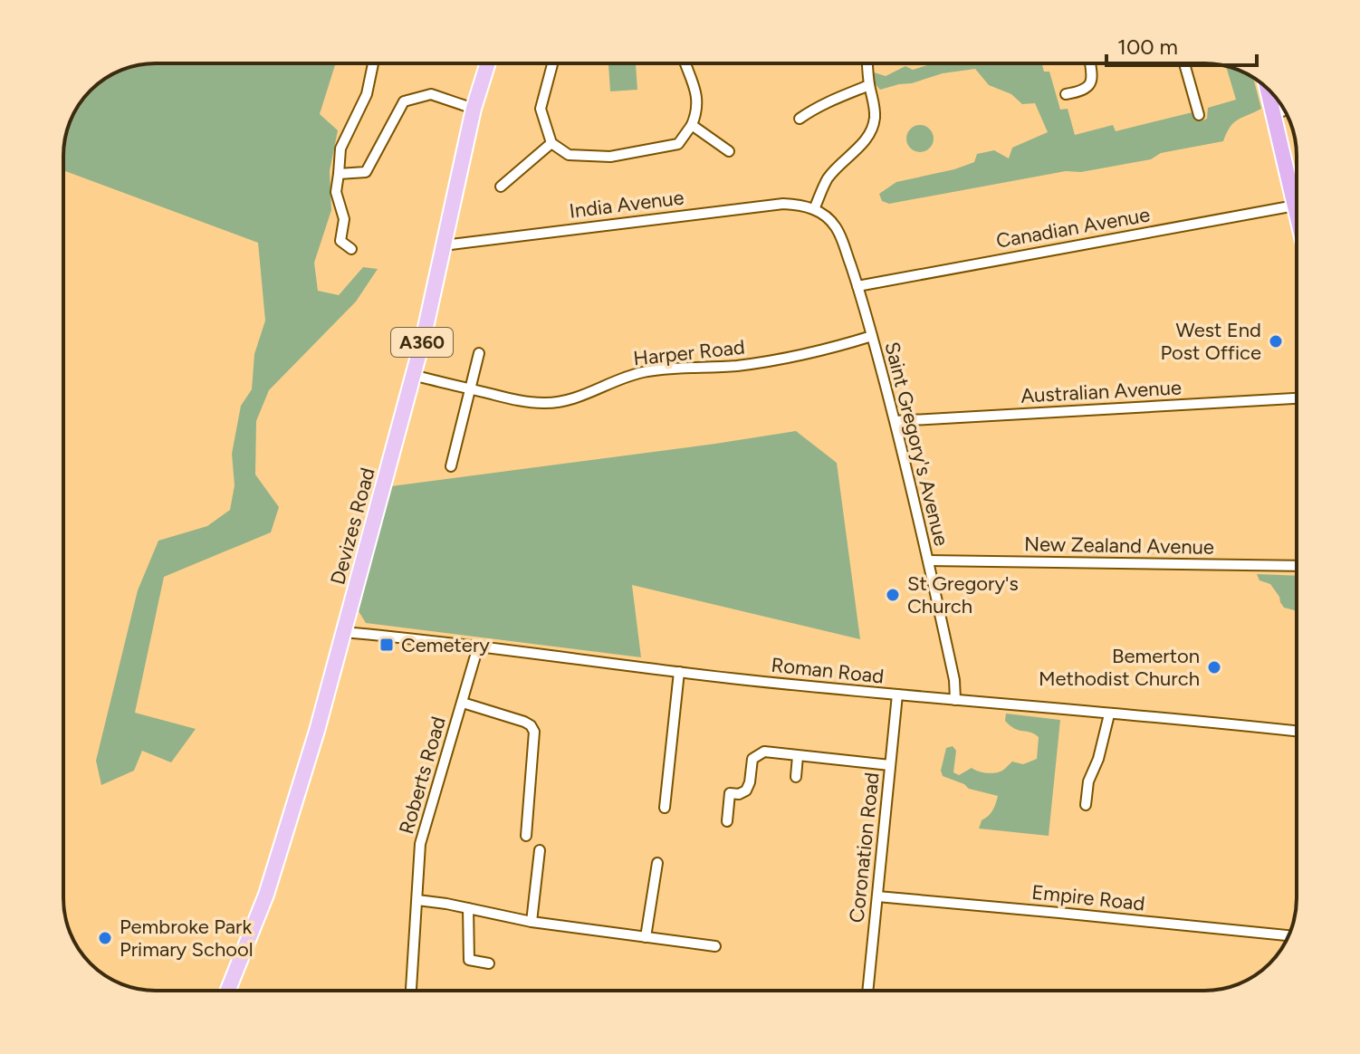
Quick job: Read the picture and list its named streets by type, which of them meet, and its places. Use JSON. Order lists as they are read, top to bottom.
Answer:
{
  "streets": {
    "main road": ["A360", "Devizes Road"],
    "street": [
      "India Avenue",
      "Canadian Avenue",
      "Harper Road",
      "Australian Avenue",
      "Saint Gregory's Avenue",
      "New Zealand Avenue",
      "Roman Road",
      "Roberts Road",
      "Coronation Road",
      "Empire Road"
    ]
  },
  "crossings": [
    ["India Avenue", "Saint Gregory's Avenue"],
    ["India Avenue", "Devizes Road"],
    ["Canadian Avenue", "Saint Gregory's Avenue"],
    ["Harper Road", "Saint Gregory's Avenue"],
    ["Harper Road", "Devizes Road"],
    ["Australian Avenue", "Saint Gregory's Avenue"],
    ["Saint Gregory's Avenue", "New Zealand Avenue"],
    ["Saint Gregory's Avenue", "Roman Road"],
    ["Devizes Road", "Roman Road"],
    ["Roman Road", "Roberts Road"],
    ["Roman Road", "Coronation Road"],
    ["Coronation Road", "Empire Road"]
  ],
  "places": {
    "other": [
      "West End Post Office",
      "St Gregory's Church",
      "Bemerton Methodist Church",
      "Pembroke Park Primary School"
    ],
    "transit": ["Cemetery"]
  },
  "scale_bar": "100 m"
}
